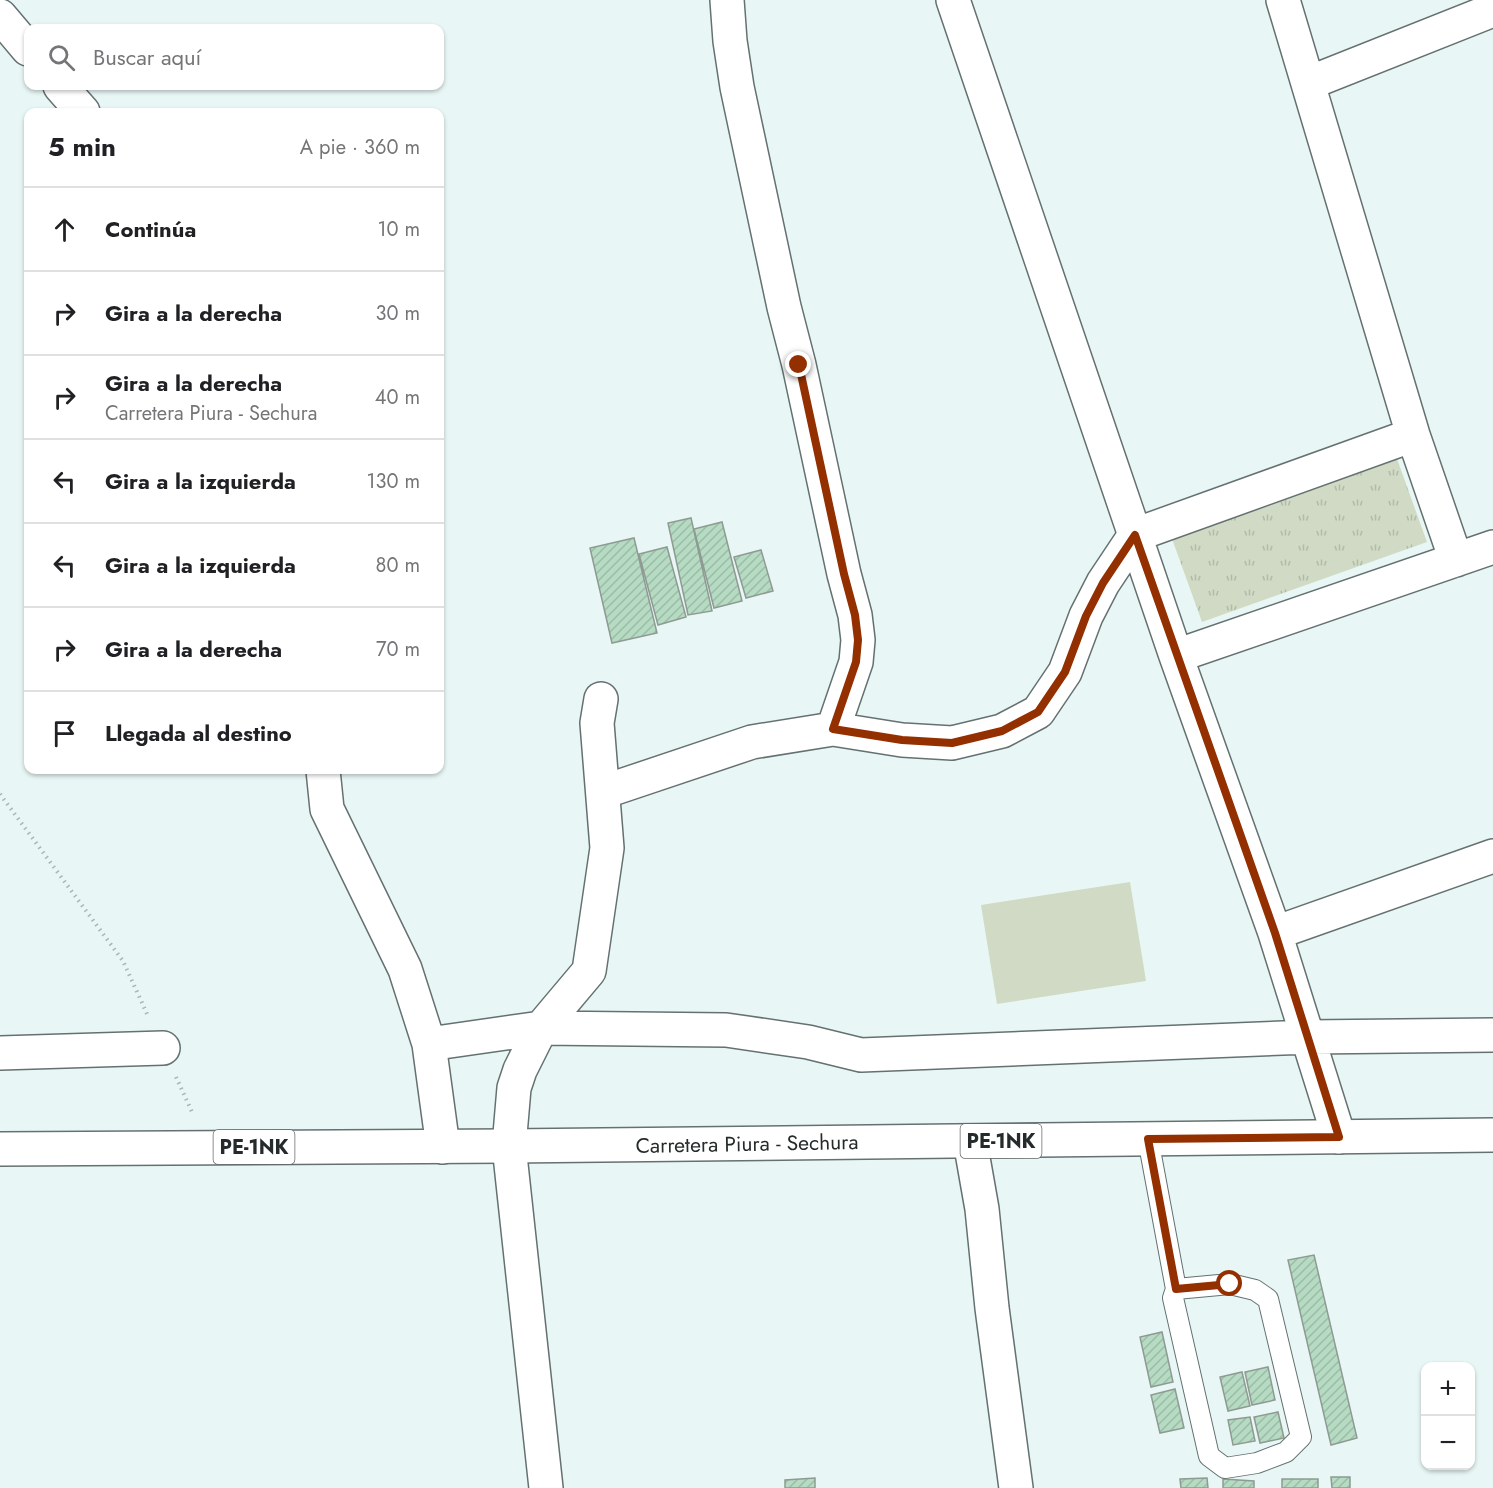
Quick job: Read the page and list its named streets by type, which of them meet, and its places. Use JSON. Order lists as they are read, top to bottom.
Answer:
{
  "streets": {
    "street": ["PE-1NK", "Carretera Piura - Sechura"]
  },
  "page": {
    "search": "Buscar aquí",
    "heading": ["5 min", "A pie · 360 m"],
    "list": [
      ["Continúa", "10 m"],
      ["Gira a la derecha", "30 m"],
      ["Gira a la derecha", "Carretera Piura - Sechura", "40 m"],
      ["Gira a la izquierda", "130 m"],
      ["Gira a la izquierda", "80 m"],
      ["Gira a la derecha", "70 m"],
      "Llegada al destino"
    ],
    "map_buttons": ["+", "−"]
  }
}
